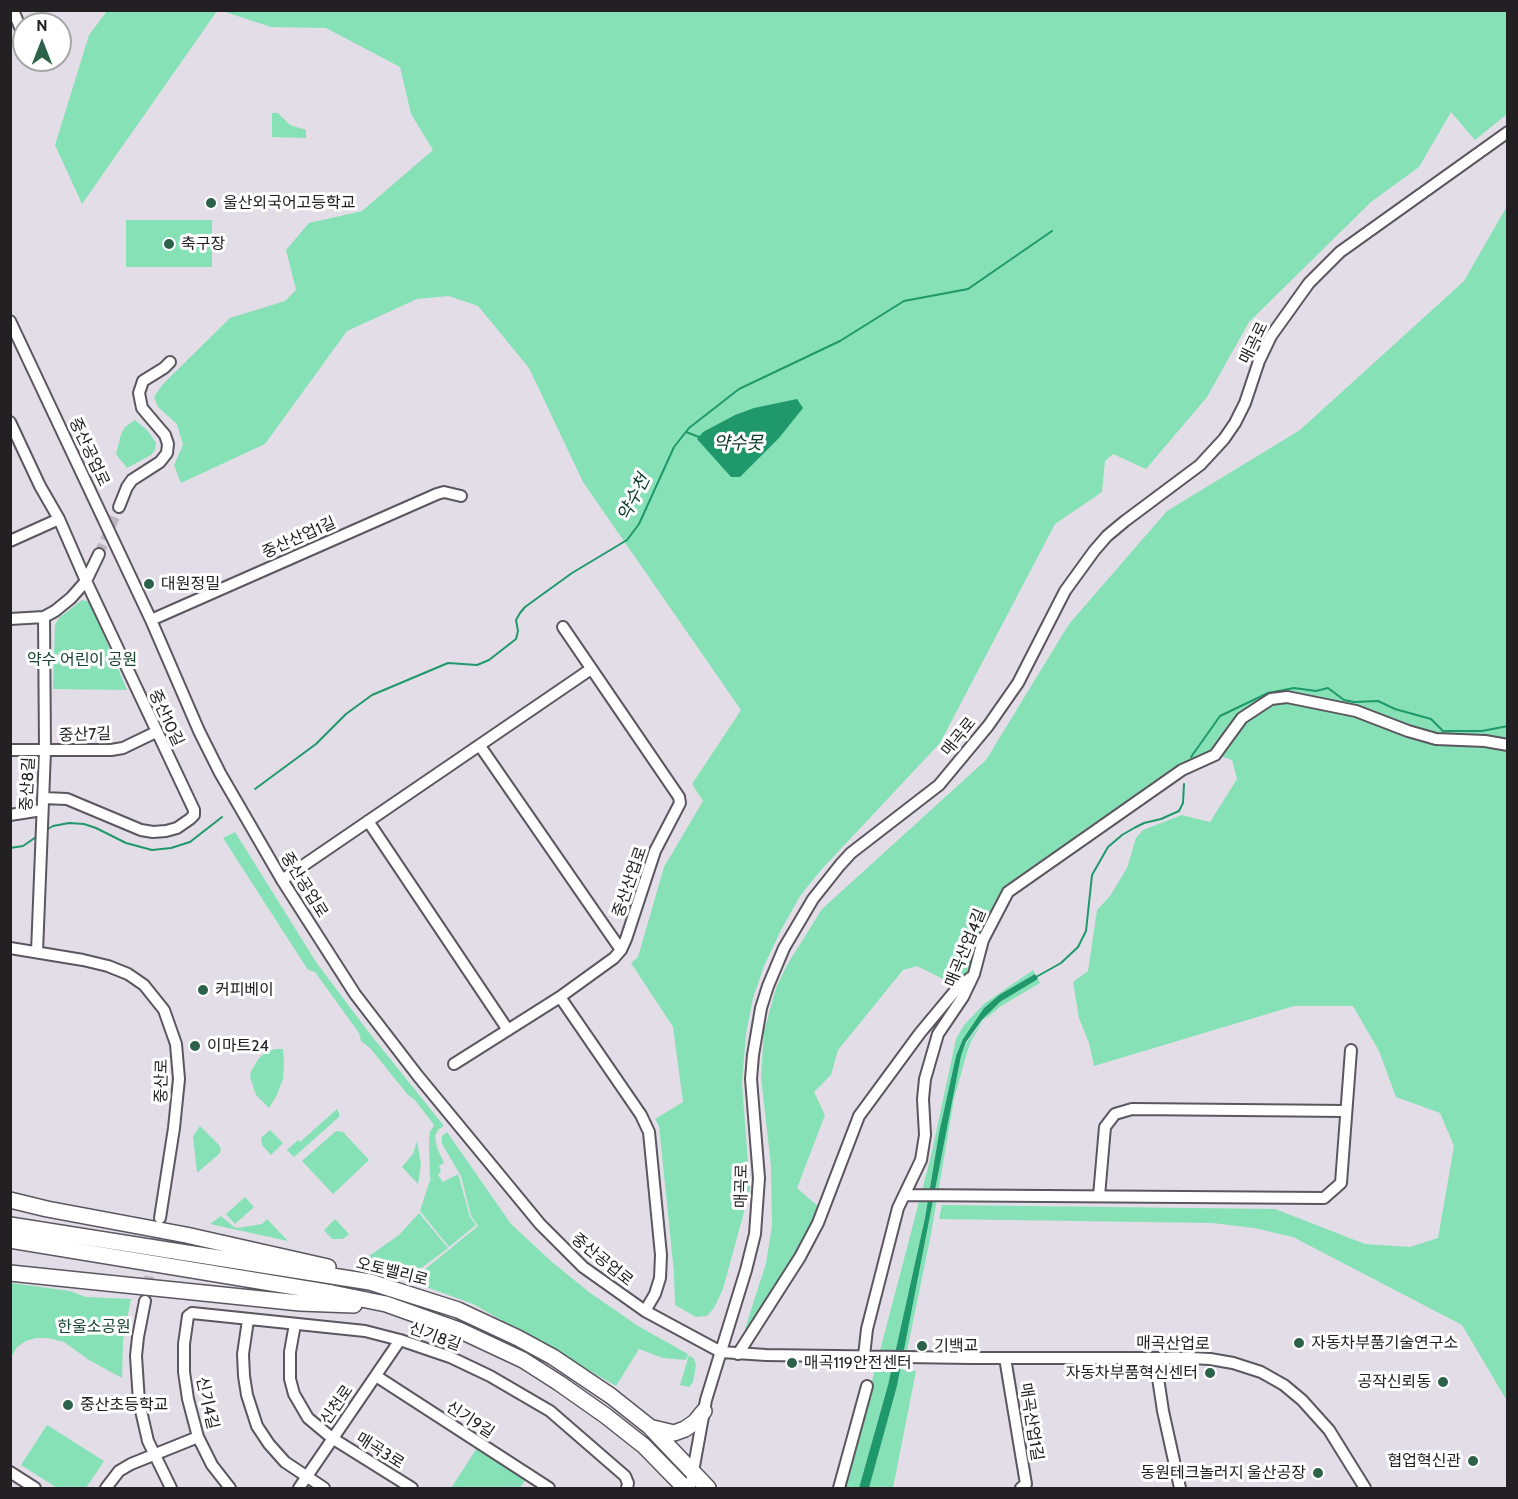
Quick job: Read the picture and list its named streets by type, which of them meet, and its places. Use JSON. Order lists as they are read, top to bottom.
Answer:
{
  "streets": {
    "highway": ["오토밸리로"],
    "street": [
      "매곡로",
      "중산공업로",
      "중산산업1길",
      "중산10길",
      "중산7길",
      "중산8길",
      "중산산업로",
      "매곡산업4길",
      "중산로",
      "신기8길",
      "매곡산업로",
      "신기4길",
      "신천로",
      "신기9길",
      "매곡산업1길",
      "매곡3로"
    ]
  },
  "crossings": [
    ["매곡로", "중산공업로"],
    ["매곡로", "오토밸리로"],
    ["중산공업로", "중산산업1길"],
    ["중산10길", "중산7길"],
    ["중산10길", "중산8길"],
    ["중산7길", "중산8길"],
    ["중산8길", "중산로"],
    ["매곡산업4길", "매곡산업로"],
    ["신기8길", "신기4길"],
    ["신기8길", "신천로"],
    ["신기8길", "매곡3로"],
    ["매곡산업로", "매곡산업1길"],
    ["신천로", "신기9길"],
    ["신천로", "매곡3로"]
  ],
  "water": ["약수못", "약수천"],
  "parks": ["약수 어린이 공원", "한울소공원"],
  "places": [
    "울산외국어고등학교",
    "축구장",
    "대원정밀",
    "커피베이",
    "이마트24",
    "자동차부품기술연구소",
    "기백교",
    "매곡119안전센터",
    "자동차부품혁신센터",
    "공작신뢰동",
    "중산초등학교",
    "협업혁신관",
    "동원테크놀러지 울산공장"
  ],
  "north": "top"
}
